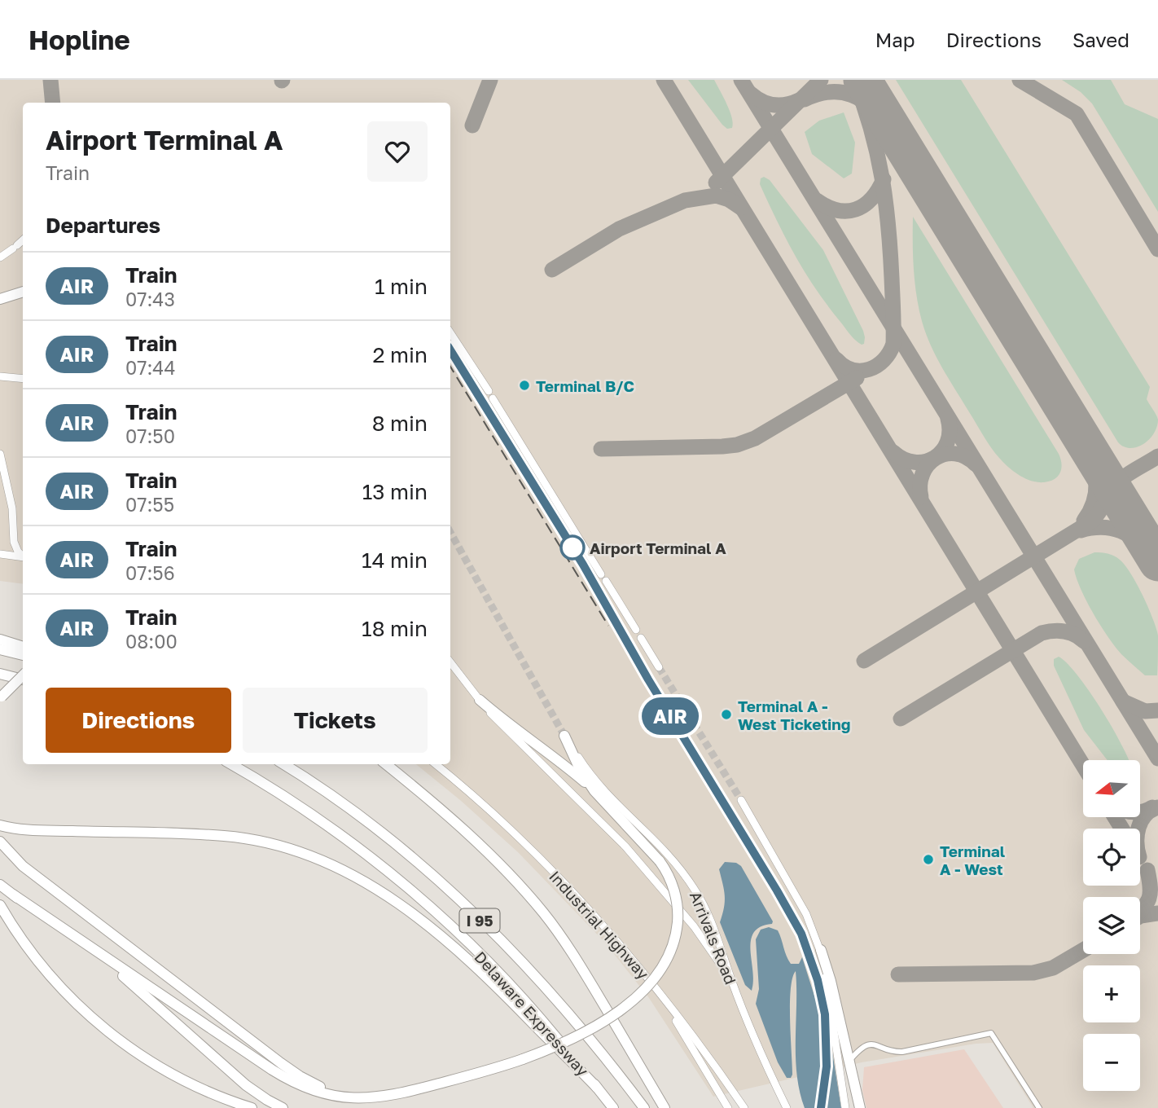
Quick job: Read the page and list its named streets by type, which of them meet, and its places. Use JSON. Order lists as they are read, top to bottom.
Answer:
{
  "streets": {
    "highway": ["I 95", "Delaware Expressway"],
    "street": ["Industrial Highway", "Arrivals Road"]
  },
  "places": [
    "Terminal B/C",
    "Airport Terminal A",
    "Terminal A - West Ticketing",
    "Terminal A - West"
  ],
  "north": "left",
  "page": {
    "header": "Hopline",
    "nav": ["Map", "Directions", "Saved"],
    "on_map": "AIR",
    "heading": [
      ["Airport Terminal A", "Train"],
      "Departures"
    ],
    "list": [
      {
        "mark": "AIR",
        "name": "Train",
        "note": "07:43",
        "value": "1 min"
      },
      {
        "mark": "AIR",
        "name": "Train",
        "note": "07:44",
        "value": "2 min"
      },
      {
        "mark": "AIR",
        "name": "Train",
        "note": "07:50",
        "value": "8 min"
      },
      {
        "mark": "AIR",
        "name": "Train",
        "note": "07:55",
        "value": "13 min"
      },
      {
        "mark": "AIR",
        "name": "Train",
        "note": "07:56",
        "value": "14 min"
      },
      {
        "mark": "AIR",
        "name": "Train",
        "note": "08:00",
        "value": "18 min"
      }
    ],
    "buttons": ["Directions", "Tickets"],
    "map_buttons": ["+", "−"]
  }
}
